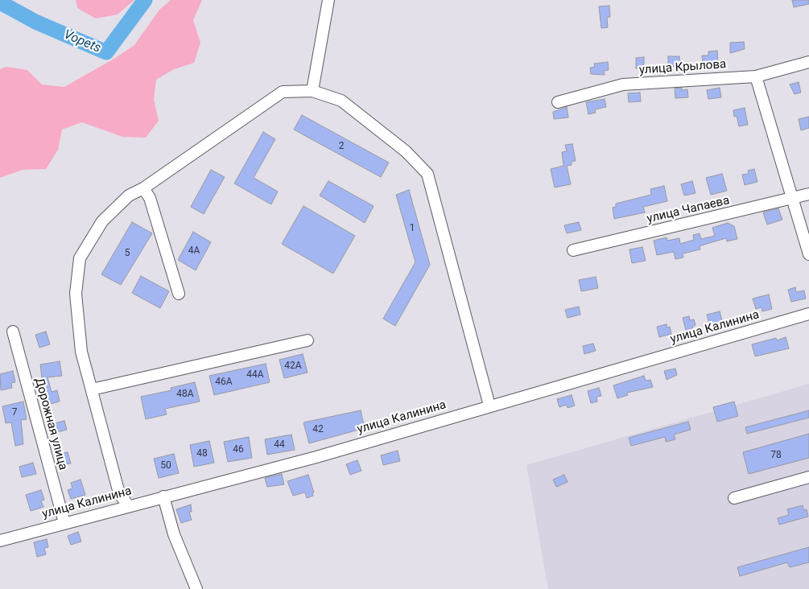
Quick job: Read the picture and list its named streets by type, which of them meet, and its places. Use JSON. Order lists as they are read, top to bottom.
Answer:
{
  "streets": {
    "street": [
      "улица Крылова",
      "улица Чапаева",
      "улица Калинина",
      "Дорожная улица"
    ]
  },
  "crossings": [
    ["улица Калинина", "Дорожная улица"]
  ],
  "water": ["Vopets"],
  "house_numbers": [
    "2",
    "1",
    "4А",
    "5",
    "42А",
    "44А",
    "46А",
    "48А",
    "7",
    "42",
    "44",
    "46",
    "48",
    "78",
    "50"
  ]
}
